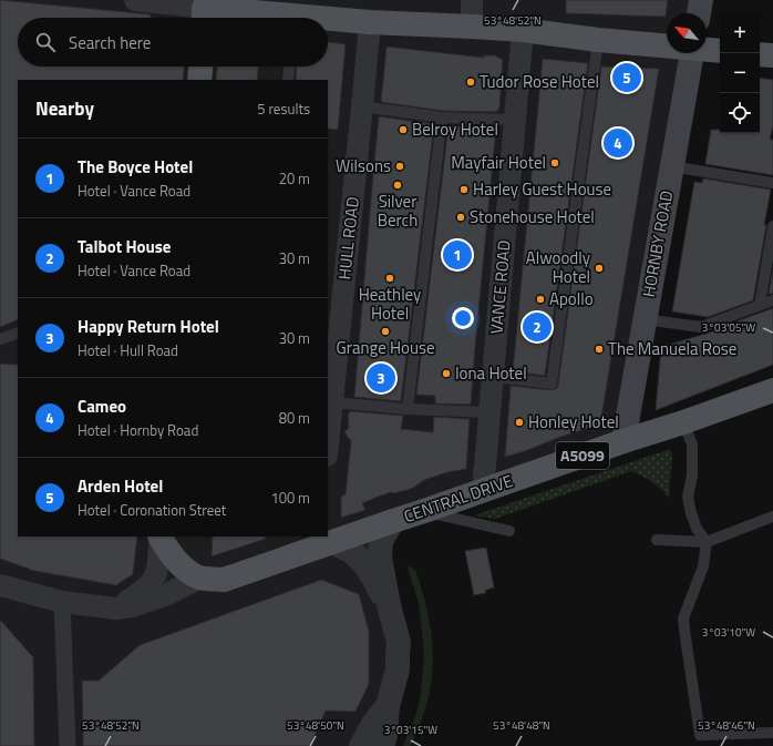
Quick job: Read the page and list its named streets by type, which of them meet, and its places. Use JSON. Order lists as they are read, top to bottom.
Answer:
{
  "streets": {
    "main road": ["HORNBY ROAD", "A5099", "CENTRAL DRIVE"],
    "street": ["HULL ROAD", "VANCE ROAD"]
  },
  "crossings": [
    ["HORNBY ROAD", "CENTRAL DRIVE"],
    ["VANCE ROAD", "CENTRAL DRIVE"]
  ],
  "places": [
    "Tudor Rose Hotel",
    "Belroy Hotel",
    "Mayfair Hotel",
    "Wilsons",
    "Silver Berch",
    "Harley Guest House",
    "Stonehouse Hotel",
    "Alwoodly Hotel",
    "Heathley Hotel",
    "Apollo",
    "Grange House",
    "The Manuela Rose",
    "Iona Hotel",
    "Honley Hotel"
  ],
  "north": "top left",
  "page": {
    "map_buttons": ["+", "−"],
    "search": "Search here",
    "pins": [
      "5",
      "4",
      "1",
      "2",
      "3"
    ],
    "heading": ["Nearby", "5 results"],
    "list": [
      {
        "mark": "1",
        "name": "The Boyce Hotel",
        "note": "Hotel · Vance Road",
        "value": "20 m"
      },
      {
        "mark": "2",
        "name": "Talbot House",
        "note": "Hotel · Vance Road",
        "value": "30 m"
      },
      {
        "mark": "3",
        "name": "Happy Return Hotel",
        "note": "Hotel · Hull Road",
        "value": "30 m"
      },
      {
        "mark": "4",
        "name": "Cameo",
        "note": "Hotel · Hornby Road",
        "value": "80 m"
      },
      {
        "mark": "5",
        "name": "Arden Hotel",
        "note": "Hotel · Coronation Street",
        "value": "100 m"
      }
    ]
  },
  "coordinates": [
    "53°48'52\"N",
    "3°03'05\"W",
    "3°03'10\"W",
    "53°48'50\"N",
    "53°48'48\"N",
    "53°48'46\"N",
    "3°03'15\"W"
  ]
}
